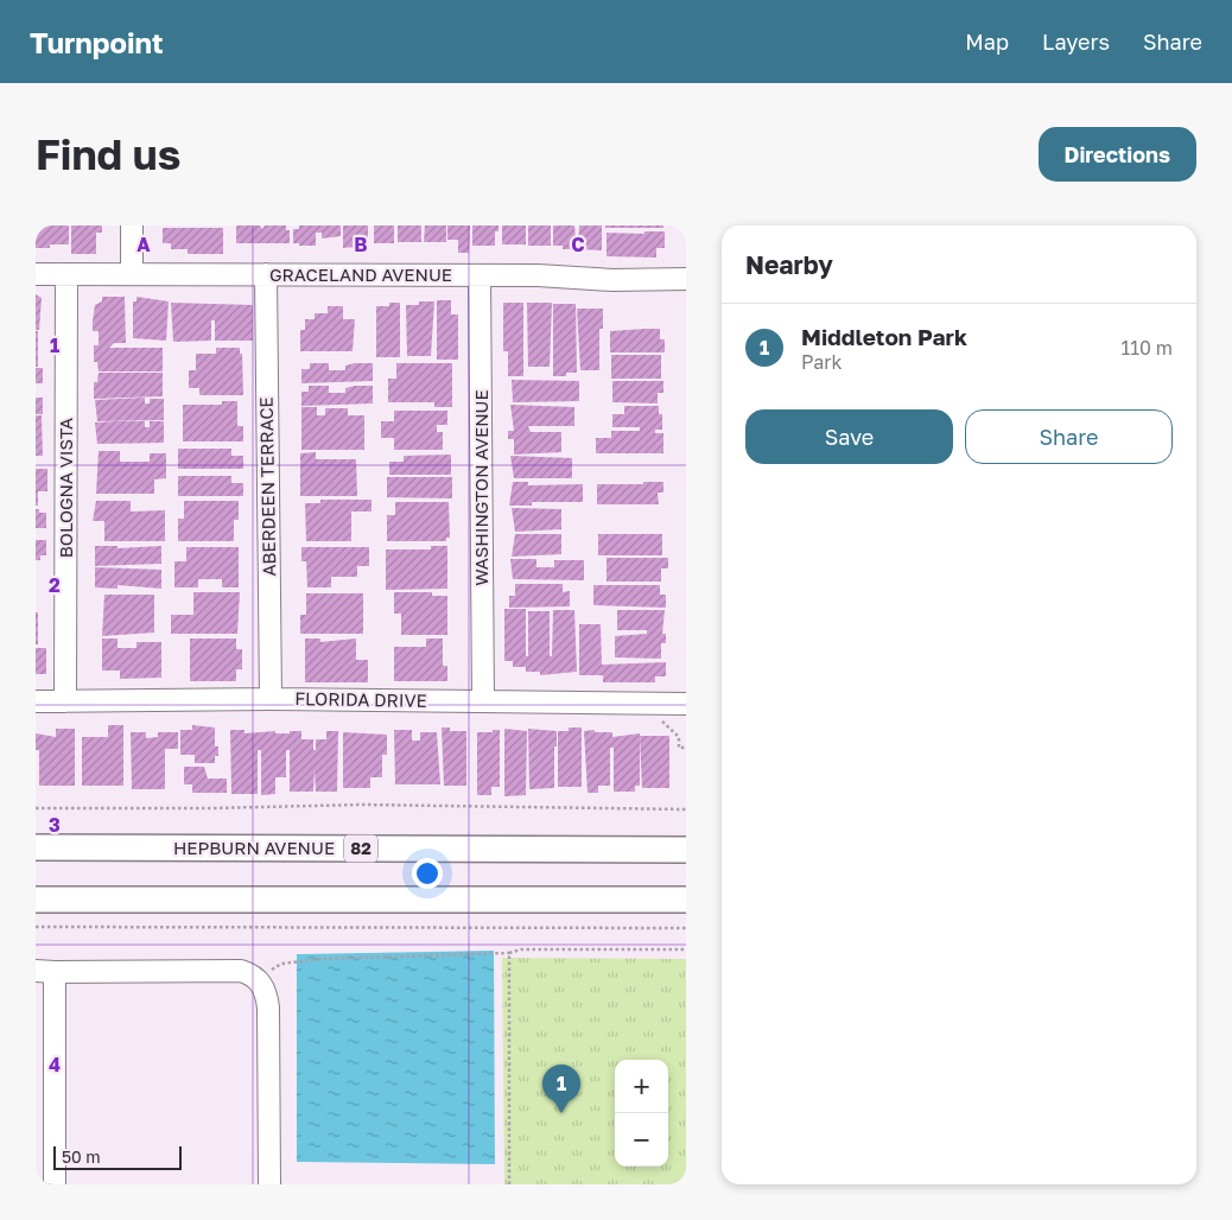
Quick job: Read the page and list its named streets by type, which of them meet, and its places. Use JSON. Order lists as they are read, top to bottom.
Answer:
{
  "streets": {
    "main road": ["HEPBURN AVENUE", "82"],
    "street": [
      "GRACELAND AVENUE",
      "ABERDEEN TERRACE",
      "BOLOGNA VISTA",
      "WASHINGTON AVENUE",
      "FLORIDA DRIVE"
    ]
  },
  "crossings": [
    ["GRACELAND AVENUE", "ABERDEEN TERRACE"],
    ["GRACELAND AVENUE", "BOLOGNA VISTA"],
    ["GRACELAND AVENUE", "WASHINGTON AVENUE"],
    ["ABERDEEN TERRACE", "FLORIDA DRIVE"],
    ["BOLOGNA VISTA", "FLORIDA DRIVE"],
    ["WASHINGTON AVENUE", "FLORIDA DRIVE"]
  ],
  "scale_bar": "50 m",
  "page": {
    "header": "Turnpoint",
    "nav": ["Map", "Layers", "Share"],
    "buttons": [
      "Directions",
      ["Save", "Share"]
    ],
    "title": "Find us",
    "heading": "Nearby",
    "list": [
      {
        "mark": "1",
        "name": "Middleton Park",
        "note": "Park",
        "value": "110 m"
      }
    ],
    "map_buttons": ["+", "−"],
    "pins": "1",
    "scale": "50 m"
  },
  "grid": {
    "columns": ["A", "B", "C"],
    "rows": [
      "1",
      "2",
      "3",
      "4"
    ]
  }
}
